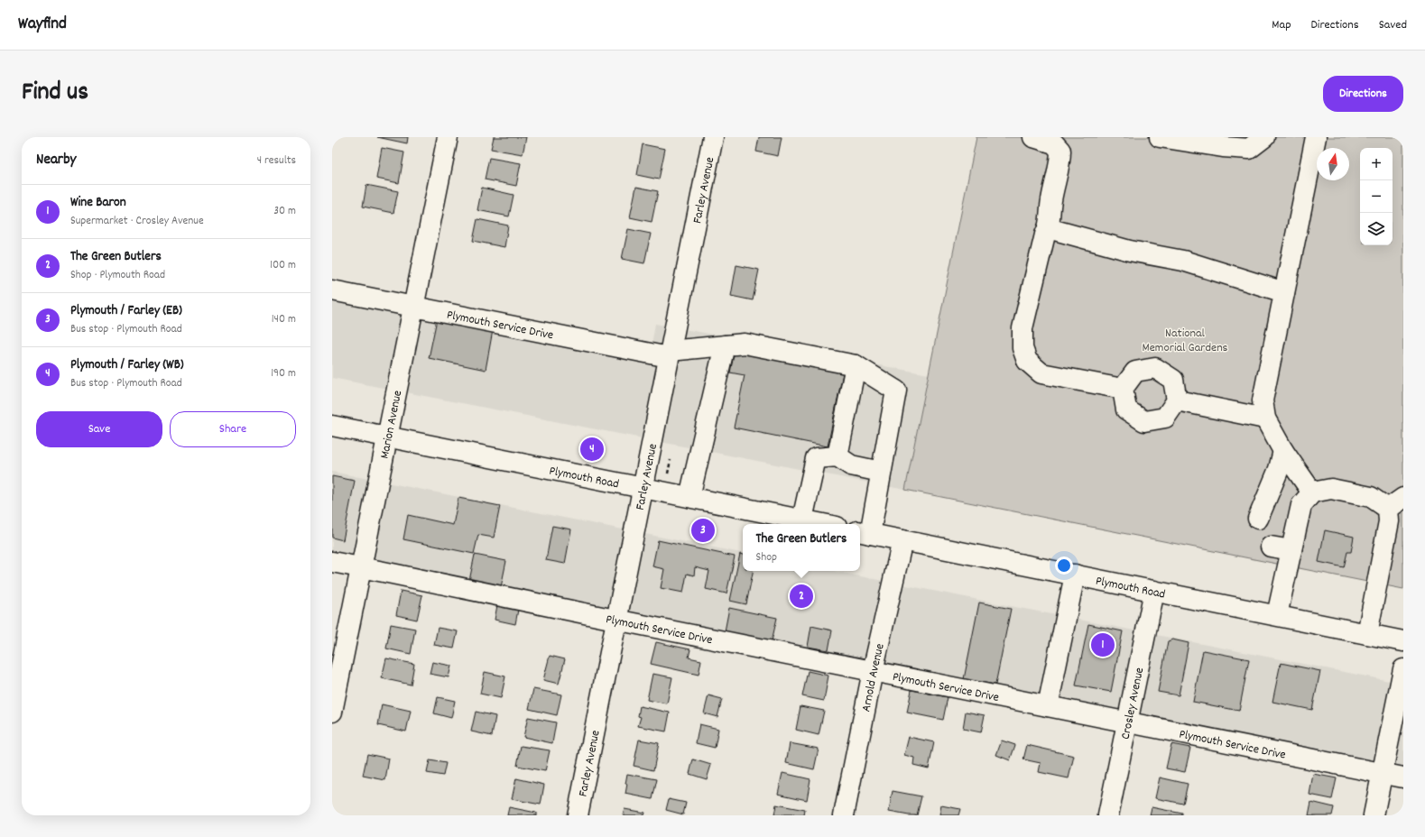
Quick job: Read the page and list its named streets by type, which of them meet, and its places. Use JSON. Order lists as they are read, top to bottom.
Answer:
{
  "streets": {
    "street": [
      "Farley Avenue",
      "Plymouth Service Drive",
      "Marion Avenue",
      "Plymouth Road",
      "Arnold Avenue",
      "Crosley Avenue"
    ]
  },
  "crossings": [
    ["Farley Avenue", "Plymouth Service Drive"],
    ["Farley Avenue", "Plymouth Road"],
    ["Plymouth Service Drive", "Marion Avenue"],
    ["Plymouth Service Drive", "Arnold Avenue"],
    ["Plymouth Service Drive", "Crosley Avenue"],
    ["Marion Avenue", "Plymouth Road"],
    ["Plymouth Road", "Arnold Avenue"],
    ["Plymouth Road", "Crosley Avenue"]
  ],
  "parks": ["National Memorial Gardens"],
  "north": "top",
  "page": {
    "header": "Wayfind",
    "nav": ["Map", "Directions", "Saved"],
    "title": "Find us",
    "buttons": [
      "Directions",
      ["Save", "Share"]
    ],
    "heading": ["Nearby", "4 results"],
    "map_buttons": ["+", "−"],
    "list": [
      {
        "mark": "1",
        "name": "Wine Baron",
        "note": "Supermarket · Crosley Avenue",
        "value": "30 m"
      },
      {
        "mark": "2",
        "name": "The Green Butlers",
        "note": "Shop · Plymouth Road",
        "value": "100 m"
      },
      {
        "mark": "3",
        "name": "Plymouth / Farley (EB)",
        "note": "Bus stop · Plymouth Road",
        "value": "140 m"
      },
      {
        "mark": "4",
        "name": "Plymouth / Farley (WB)",
        "note": "Bus stop · Plymouth Road",
        "value": "190 m"
      }
    ],
    "pins": [
      "4",
      "3",
      "2",
      "1"
    ],
    "popup": ["The Green Butlers", "Shop"]
  }
}
